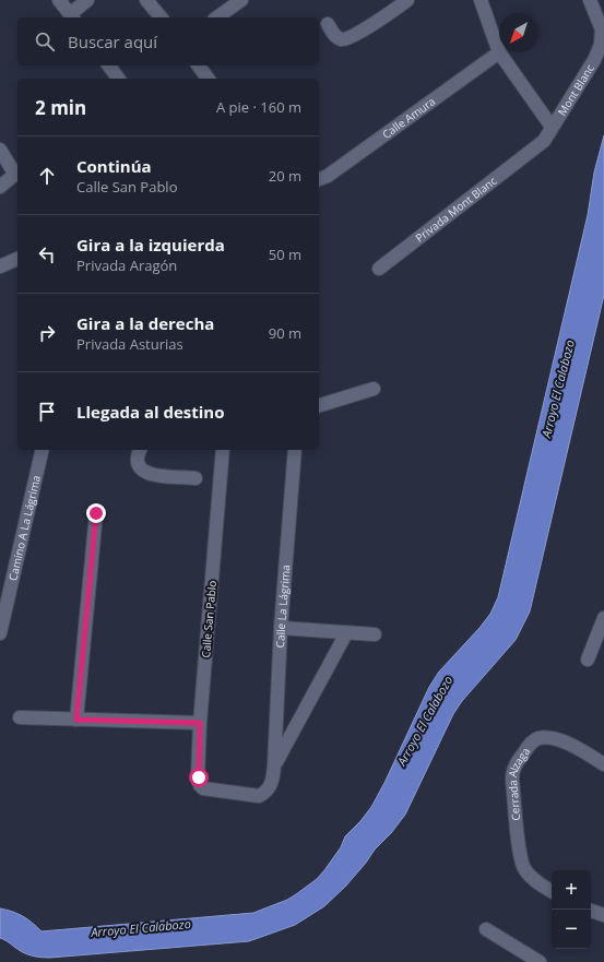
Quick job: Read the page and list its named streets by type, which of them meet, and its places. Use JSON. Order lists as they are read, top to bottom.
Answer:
{
  "streets": {
    "street": [
      "Mont Blanc",
      "Calle Amura",
      "Privada Mont Blanc",
      "Camino A La Lágrima",
      "Calle La Lágrima",
      "Calle San Pablo",
      "Cerrada Alzaga"
    ]
  },
  "crossings": [
    ["Mont Blanc", "Privada Mont Blanc"],
    ["Calle La Lágrima", "Calle San Pablo"]
  ],
  "water": ["Arroyo El Calabozo"],
  "north": "bottom left",
  "page": {
    "search": "Buscar aquí",
    "heading": ["2 min", "A pie · 160 m"],
    "list": [
      ["Continúa", "Calle San Pablo", "20 m"],
      ["Gira a la izquierda", "Privada Aragón", "50 m"],
      ["Gira a la derecha", "Privada Asturias", "90 m"],
      "Llegada al destino"
    ],
    "map_buttons": ["+", "−"]
  }
}
